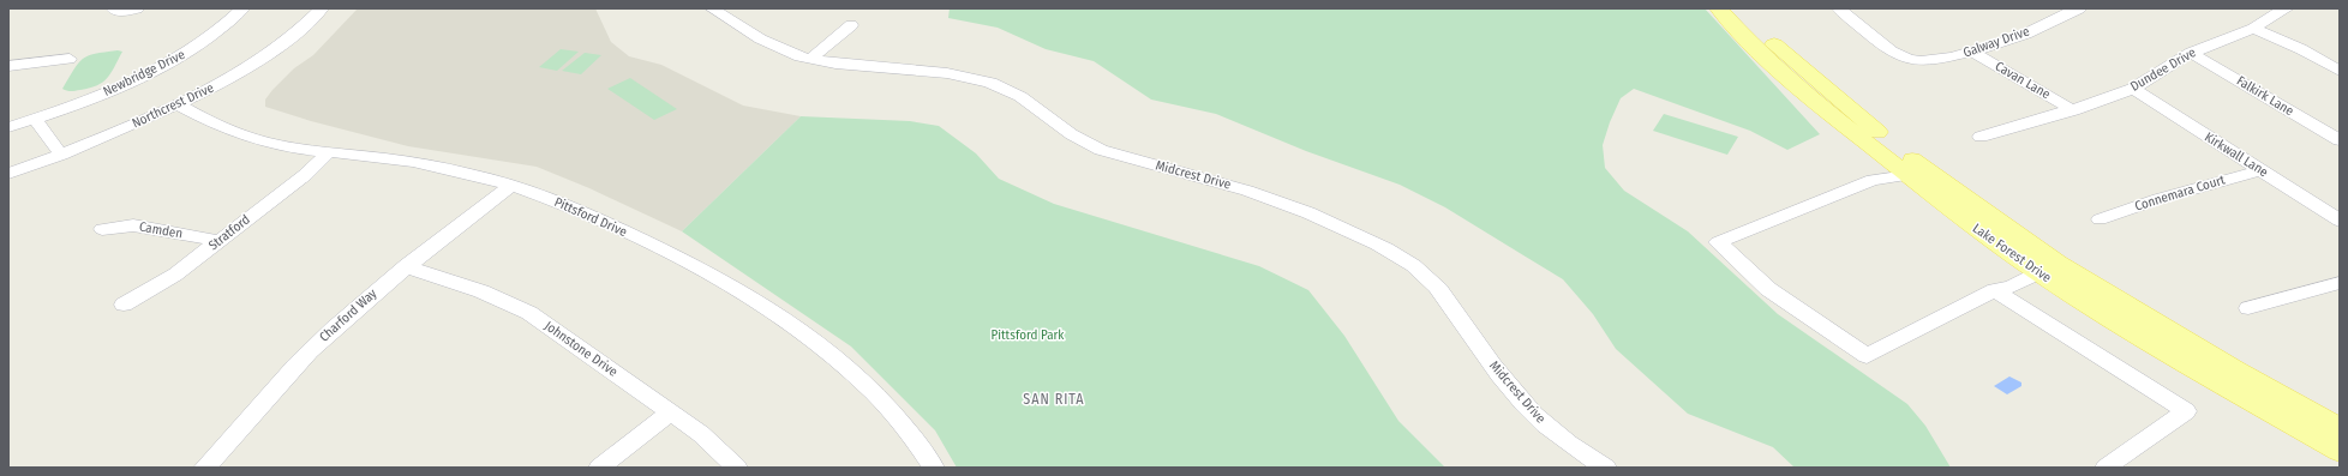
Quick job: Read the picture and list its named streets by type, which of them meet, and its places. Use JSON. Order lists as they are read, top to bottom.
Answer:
{
  "streets": {
    "main road": ["Lake Forest Drive"],
    "street": [
      "Galway Drive",
      "Dundee Drive",
      "Newbridge Drive",
      "Cavan Lane",
      "Falkirk Lane",
      "Northcrest Drive",
      "Kirkwall Lane",
      "Midcrest Drive",
      "Connemara Court",
      "Pittsford Drive",
      "Camden",
      "Stratford",
      "Charford Way",
      "Johnstone Drive"
    ]
  },
  "crossings": [
    ["Galway Drive", "Cavan Lane"],
    ["Dundee Drive", "Cavan Lane"],
    ["Dundee Drive", "Falkirk Lane"],
    ["Dundee Drive", "Kirkwall Lane"],
    ["Northcrest Drive", "Pittsford Drive"],
    ["Kirkwall Lane", "Connemara Court"],
    ["Pittsford Drive", "Stratford"],
    ["Pittsford Drive", "Charford Way"],
    ["Camden", "Stratford"],
    ["Charford Way", "Johnstone Drive"]
  ],
  "districts": ["SAN RITA"],
  "parks": ["Pittsford Park"]
}
